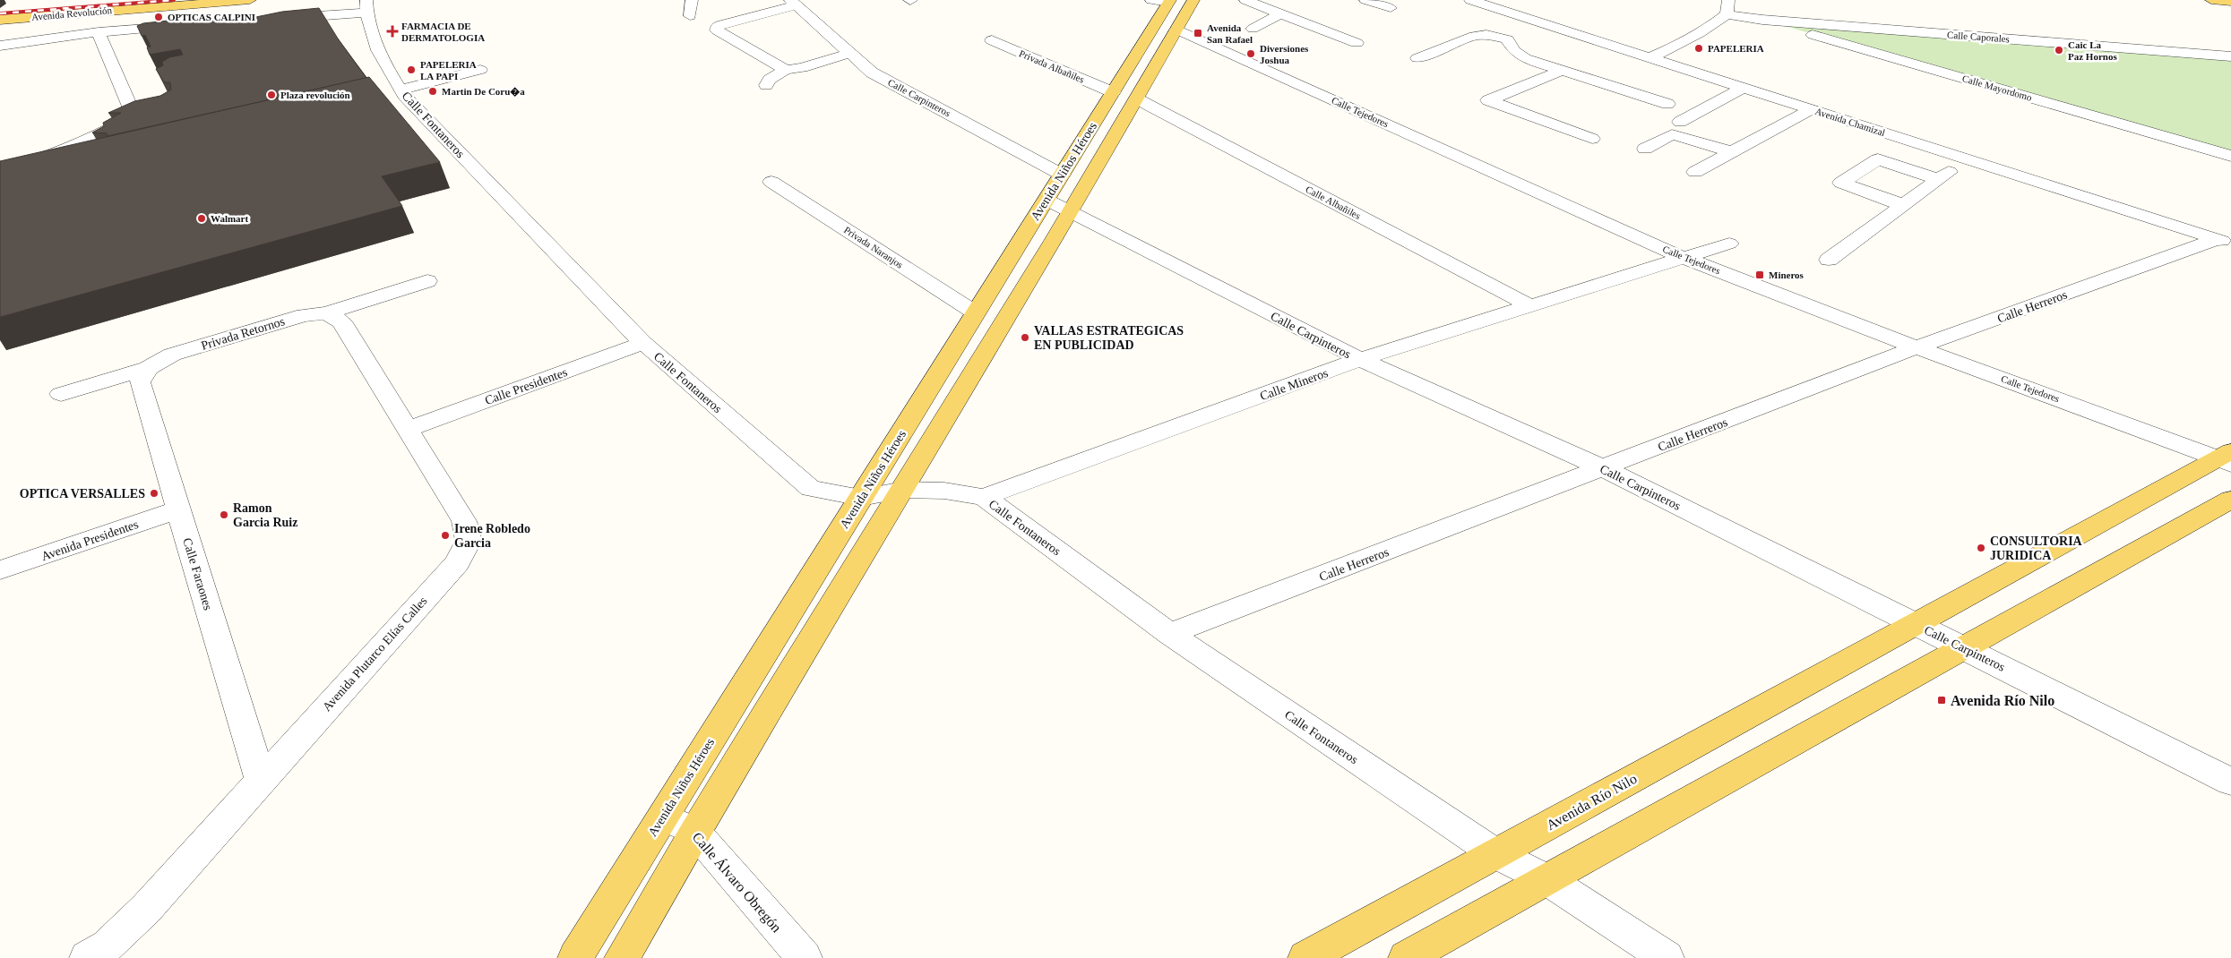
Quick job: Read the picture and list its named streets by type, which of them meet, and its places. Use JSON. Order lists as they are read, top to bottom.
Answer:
{
  "streets": {
    "main road": ["Avenida Revolución", "Avenida Niños Héroes", "Avenida Río Nilo"],
    "street": [
      "Calle Caporales",
      "Privada Albañiles",
      "Calle Mayordomo",
      "Calle Carpinteros",
      "Calle Tejedores",
      "Avenida Chamizal",
      "Calle Fontaneros",
      "Calle Albañiles",
      "Privada Naranjos",
      "Calle Herreros",
      "Privada Retornos",
      "Calle Mineros",
      "Calle Presidentes",
      "Avenida Presidentes",
      "Calle Faraones",
      "Avenida Plutarco Elías Calles",
      "Calle Álvaro Obregón"
    ]
  },
  "crossings": [
    ["Calle Caporales", "Calle Mayordomo"],
    ["Privada Albañiles", "Avenida Niños Héroes"],
    ["Calle Carpinteros", "Avenida Niños Héroes"],
    ["Calle Carpinteros", "Calle Herreros"],
    ["Calle Carpinteros", "Calle Mineros"],
    ["Calle Carpinteros", "Avenida Río Nilo"],
    ["Calle Tejedores", "Avenida Niños Héroes"],
    ["Calle Tejedores", "Calle Herreros"],
    ["Calle Tejedores", "Calle Mineros"],
    ["Calle Tejedores", "Avenida Río Nilo"],
    ["Avenida Chamizal", "Calle Herreros"],
    ["Calle Fontaneros", "Avenida Niños Héroes"],
    ["Calle Fontaneros", "Calle Herreros"],
    ["Calle Fontaneros", "Calle Mineros"],
    ["Calle Fontaneros", "Calle Presidentes"],
    ["Calle Fontaneros", "Avenida Río Nilo"],
    ["Avenida Niños Héroes", "Calle Albañiles"],
    ["Avenida Niños Héroes", "Privada Naranjos"],
    ["Avenida Niños Héroes", "Calle Álvaro Obregón"],
    ["Calle Albañiles", "Calle Mineros"],
    ["Privada Retornos", "Calle Faraones"],
    ["Privada Retornos", "Avenida Plutarco Elías Calles"],
    ["Calle Presidentes", "Avenida Plutarco Elías Calles"],
    ["Avenida Presidentes", "Calle Faraones"],
    ["Calle Faraones", "Avenida Plutarco Elías Calles"]
  ],
  "places": {
    "other": [
      "OPTICAS CALPINI",
      "PAPELERIA",
      "Caic La Paz Hornos",
      "Diversiones Joshua",
      "PAPELERIA LA PAPI",
      "Martin De Coru�a",
      "Plaza revolución",
      "Walmart",
      "VALLAS ESTRATEGICAS EN PUBLICIDAD",
      "OPTICA VERSALLES",
      "Ramon Garcia Ruiz",
      "Irene Robledo Garcia",
      "CONSULTORIA JURIDICA"
    ],
    "health": ["FARMACIA DE DERMATOLOGIA"],
    "transit": ["Avenida San Rafael", "Mineros", "Avenida Río Nilo"]
  }
}
